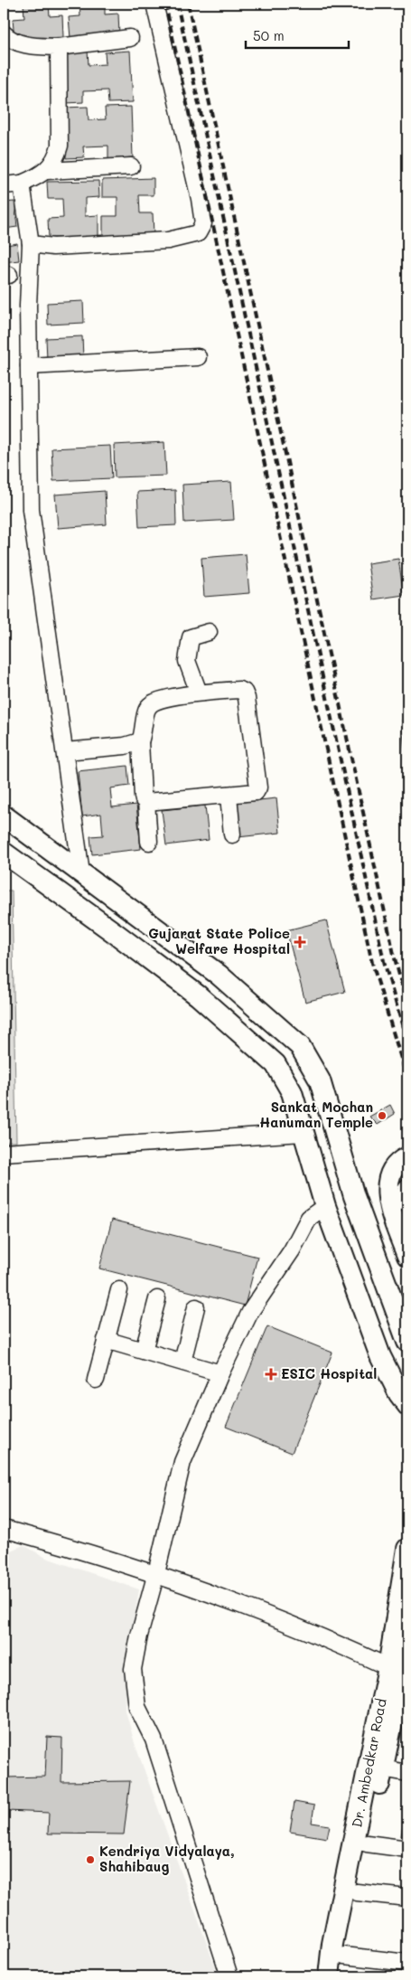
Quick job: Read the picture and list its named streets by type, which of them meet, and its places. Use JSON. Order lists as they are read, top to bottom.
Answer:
{
  "streets": {
    "main road": ["Dr. Ambedkar Road"]
  },
  "places": {
    "health": ["Gujarat State Police Welfare Hospital", "ESIC Hospital"],
    "other": ["Sankat Mochan Hanuman Temple", "Kendriya Vidyalaya, Shahibaug"]
  },
  "scale_bar": "50 m"
}
